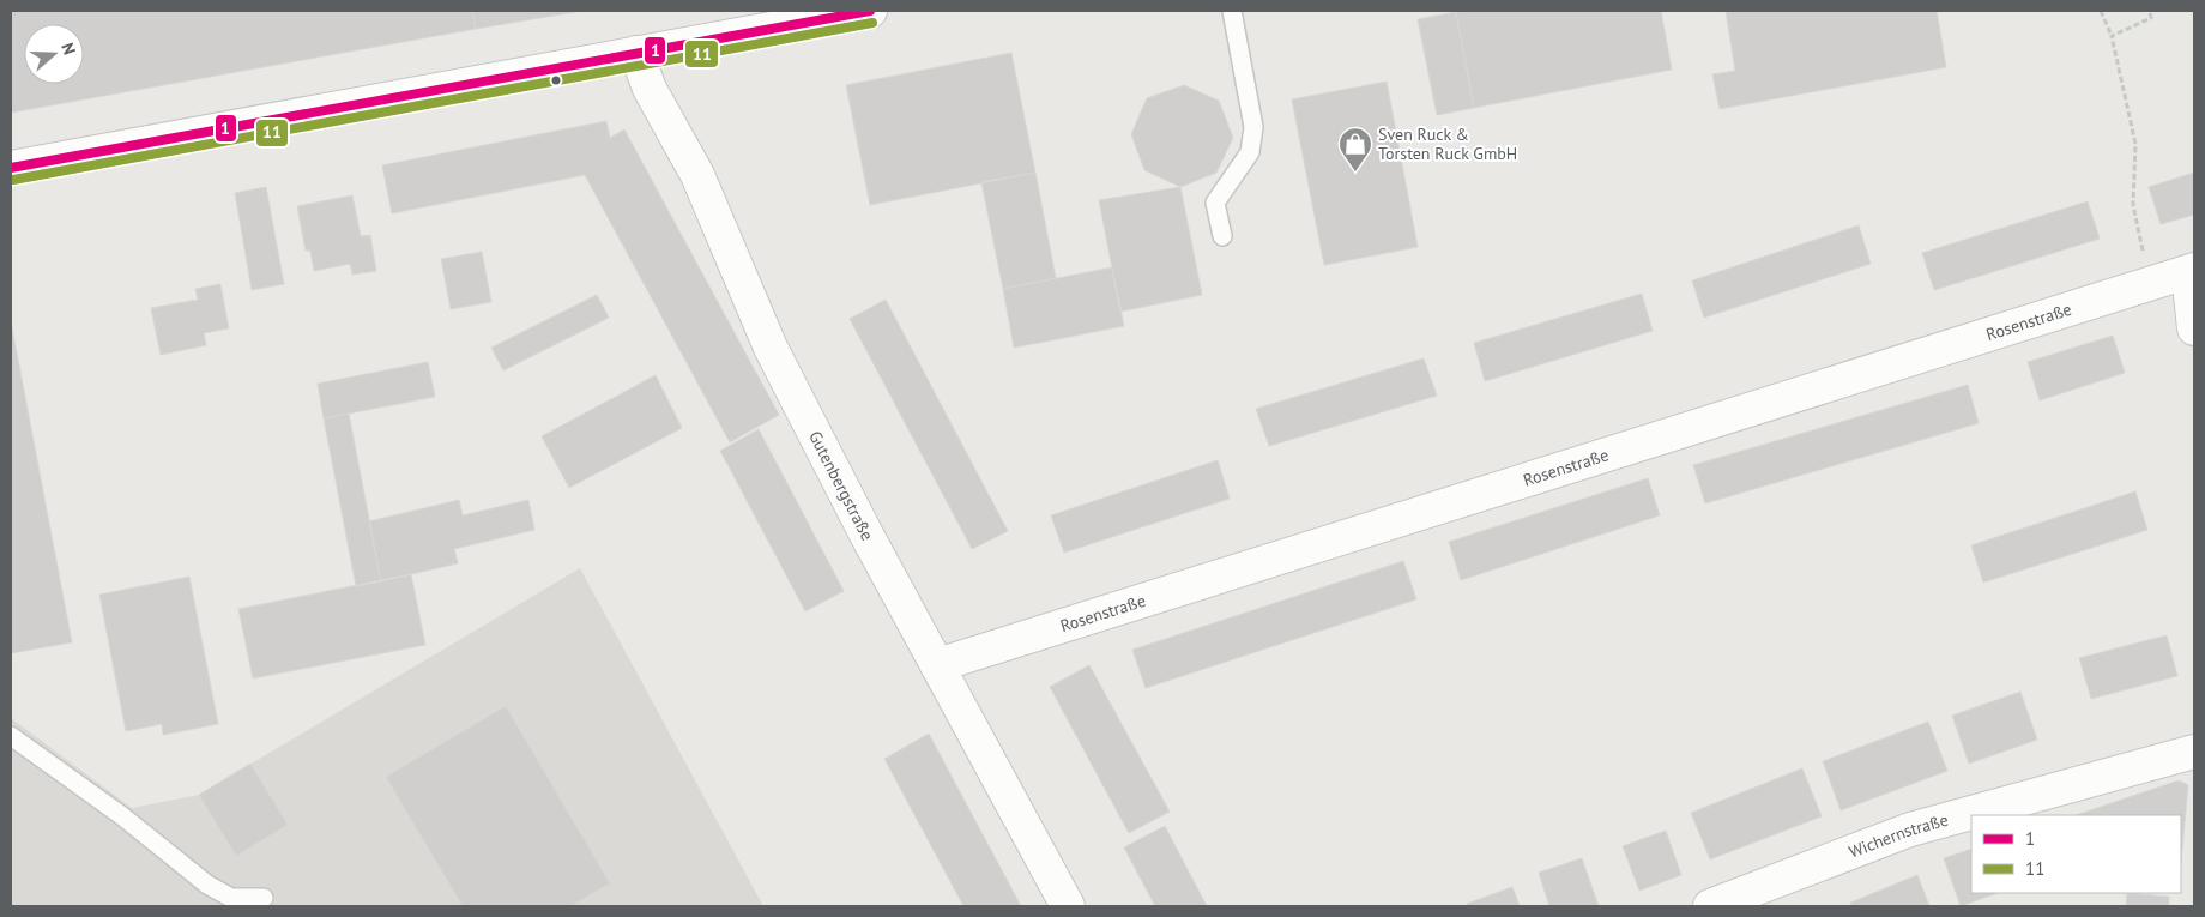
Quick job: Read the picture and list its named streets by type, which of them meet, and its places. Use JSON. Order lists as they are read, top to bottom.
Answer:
{
  "streets": {
    "street": ["Rosenstraße", "Gutenbergstraße", "Wichernstraße"]
  },
  "crossings": [
    ["Rosenstraße", "Gutenbergstraße"]
  ],
  "places": {
    "shop": ["Sven Ruck & Torsten Ruck GmbH"]
  },
  "lines": ["transit line 1", "transit line 11"],
  "legend": ["1", "11"],
  "north": "right"
}
